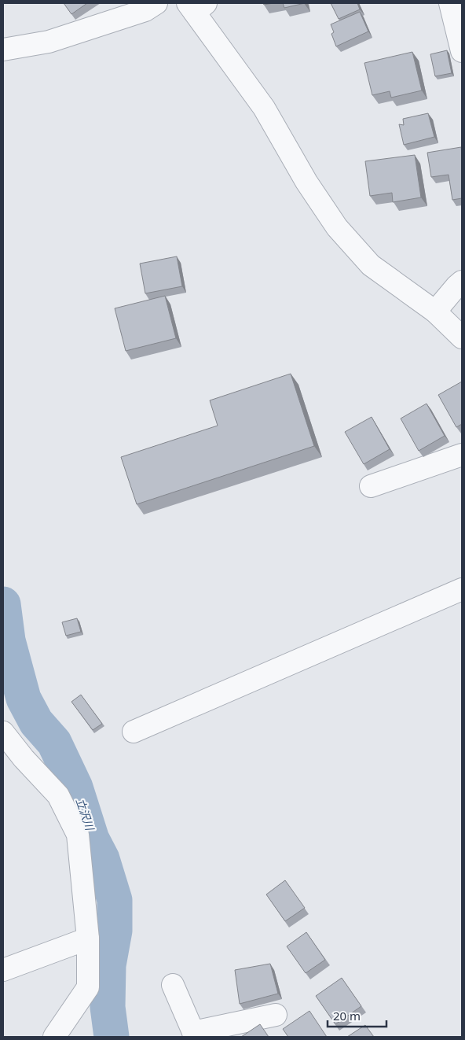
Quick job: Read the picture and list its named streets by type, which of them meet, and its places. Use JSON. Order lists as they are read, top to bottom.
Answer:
{
  "water": ["立沢川"],
  "scale_bar": "20 m"
}
